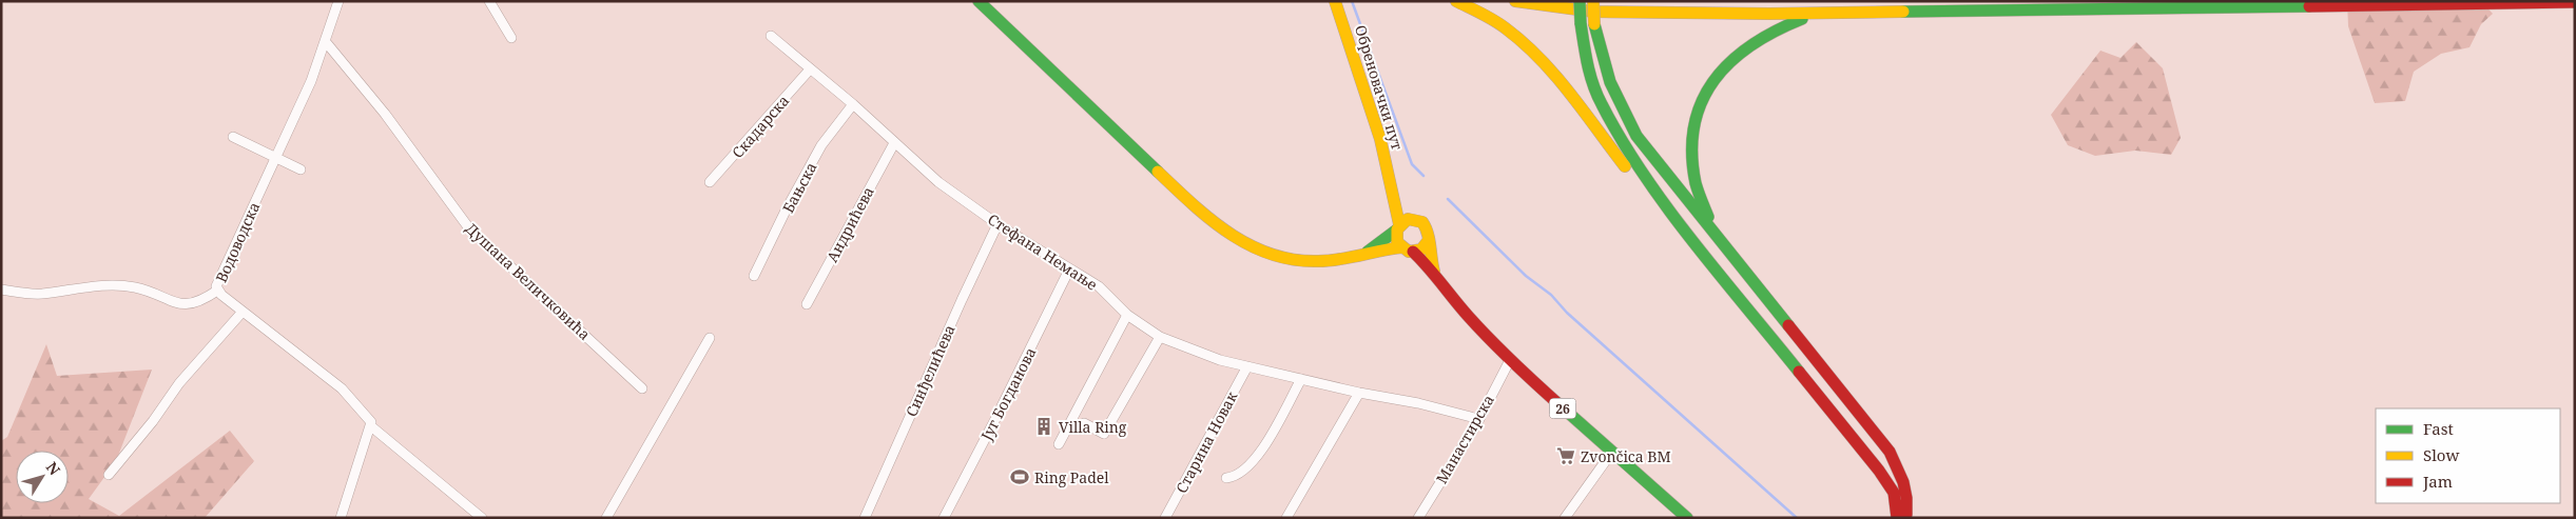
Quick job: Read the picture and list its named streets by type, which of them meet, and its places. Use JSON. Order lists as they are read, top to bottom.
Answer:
{
  "streets": {
    "main road": ["Обреновачки пут", "26"],
    "street": [
      "Скадарска",
      "Бањска",
      "Андрићева",
      "Водоводска",
      "Стефана Немање",
      "Душана Величковића",
      "Синђелићева",
      "Југ Богданова",
      "Манастирска",
      "Старина Новак"
    ]
  },
  "crossings": [
    ["Обреновачки пут", "26"],
    ["Скадарска", "Стефана Немање"],
    ["Бањска", "Стефана Немање"],
    ["Андрићева", "Стефана Немање"],
    ["Водоводска", "Душана Величковића"],
    ["Стефана Немање", "Синђелићева"],
    ["Стефана Немање", "Југ Богданова"],
    ["Стефана Немање", "Манастирска"],
    ["Стефана Немање", "Старина Новак"],
    ["26", "Манастирска"]
  ],
  "places": {
    "building": ["Villa Ring"],
    "supermarket": ["Zvončica BM"],
    "sports": ["Ring Padel"]
  },
  "legend": ["Fast", "Slow", "Jam"],
  "north": "top right"
}
